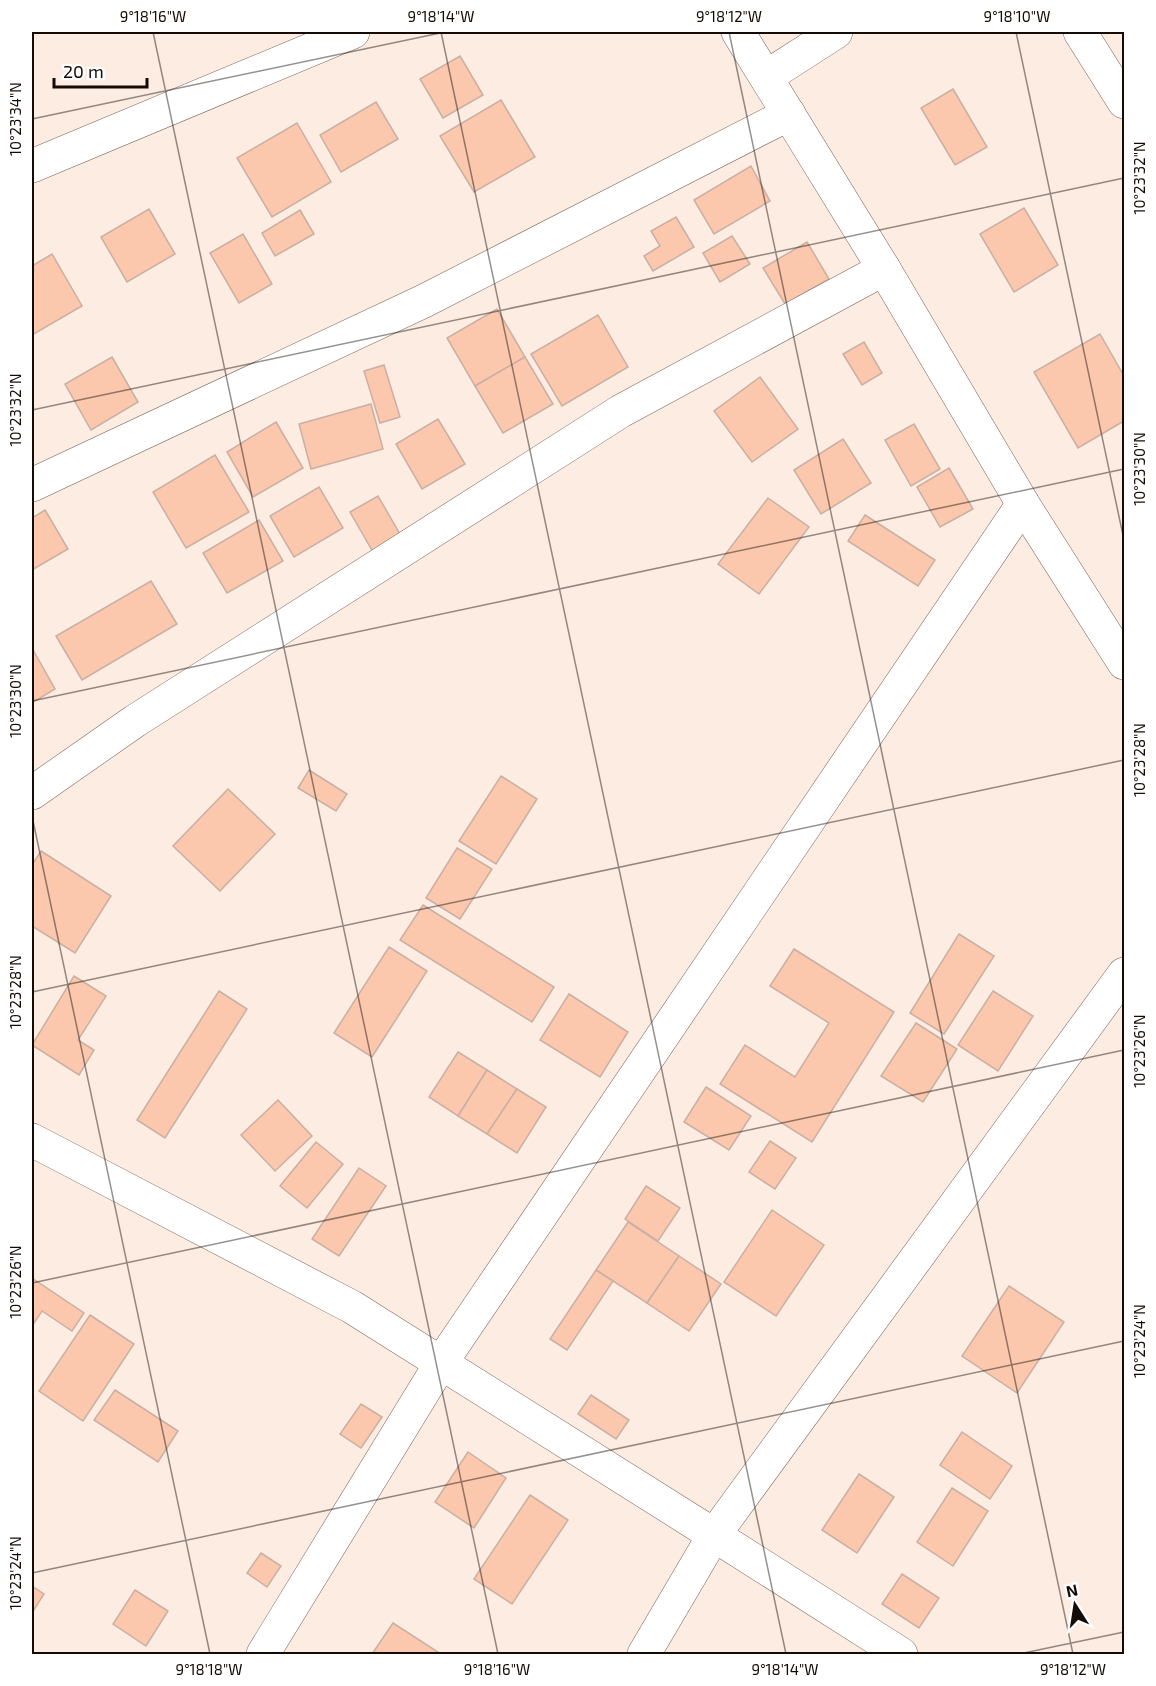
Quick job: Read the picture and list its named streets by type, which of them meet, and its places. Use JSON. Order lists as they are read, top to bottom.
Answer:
{
  "scale_bar": "20 m",
  "north": "top",
  "coordinates": [
    "9°18'16\"W",
    "9°18'14\"W",
    "9°18'12\"W",
    "9°18'10\"W",
    "10°23'34\"N",
    "10°23'32\"N",
    "10°23'30\"N",
    "10°23'28\"N",
    "10°23'26\"N",
    "10°23'24\"N",
    "9°18'18\"W"
  ]
}
